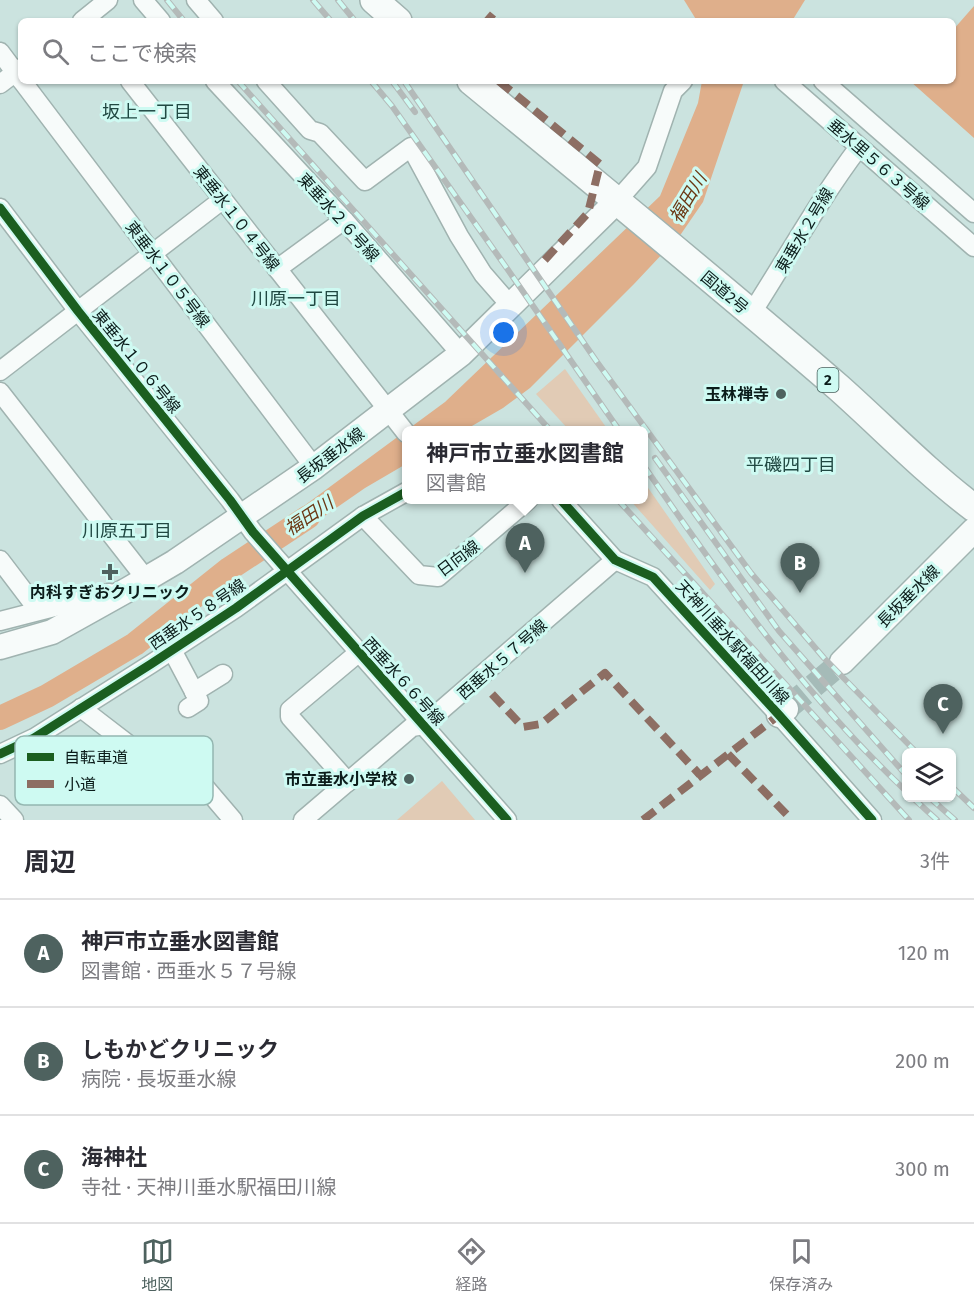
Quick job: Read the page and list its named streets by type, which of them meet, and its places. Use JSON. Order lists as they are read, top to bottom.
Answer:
{
  "streets": {
    "highway": ["国道2号", "2"],
    "main road": ["長坂垂水線"],
    "street": [
      "垂水里５６３号線",
      "東垂水２６号線",
      "東垂水１０４号線",
      "東垂水２号線",
      "東垂水１０５号線",
      "東垂水１０６号線",
      "日向線",
      "西垂水５８号線",
      "天神川垂水駅福田川線",
      "西垂水５７号線",
      "西垂水６６号線"
    ]
  },
  "crossings": [
    ["垂水里５６３号線", "東垂水２号線"],
    ["東垂水２６号線", "長坂垂水線"],
    ["東垂水１０４号線", "長坂垂水線"],
    ["東垂水２号線", "国道2号"],
    ["東垂水１０５号線", "長坂垂水線"],
    ["国道2号", "長坂垂水線"],
    ["東垂水１０６号線", "長坂垂水線"],
    ["東垂水１０６号線", "西垂水５８号線"],
    ["東垂水１０６号線", "西垂水６６号線"],
    ["日向線", "西垂水５８号線"],
    ["西垂水５８号線", "西垂水６６号線"],
    ["天神川垂水駅福田川線", "西垂水５７号線"],
    ["西垂水５７号線", "西垂水６６号線"]
  ],
  "districts": [
    "坂上一丁目",
    "川原一丁目",
    "平磯四丁目",
    "川原五丁目"
  ],
  "water": ["福田川"],
  "places": {
    "other": ["玉林禅寺", "市立垂水小学校"],
    "health": ["内科すぎおクリニック"]
  },
  "legend": ["自転車道", "小道"],
  "page": {
    "search": "ここで検索",
    "popup": ["神戸市立垂水図書館", "図書館"],
    "pins": ["A", "B", "C"],
    "heading": ["周辺", "3件"],
    "list": [
      {
        "mark": "A",
        "name": "神戸市立垂水図書館",
        "note": "図書館 · 西垂水５７号線",
        "value": "120 m"
      },
      {
        "mark": "B",
        "name": "しもかどクリニック",
        "note": "病院 · 長坂垂水線",
        "value": "200 m"
      },
      {
        "mark": "C",
        "name": "海神社",
        "note": "寺社 · 天神川垂水駅福田川線",
        "value": "300 m"
      }
    ],
    "nav": ["地図", "経路", "保存済み"]
  }
}
